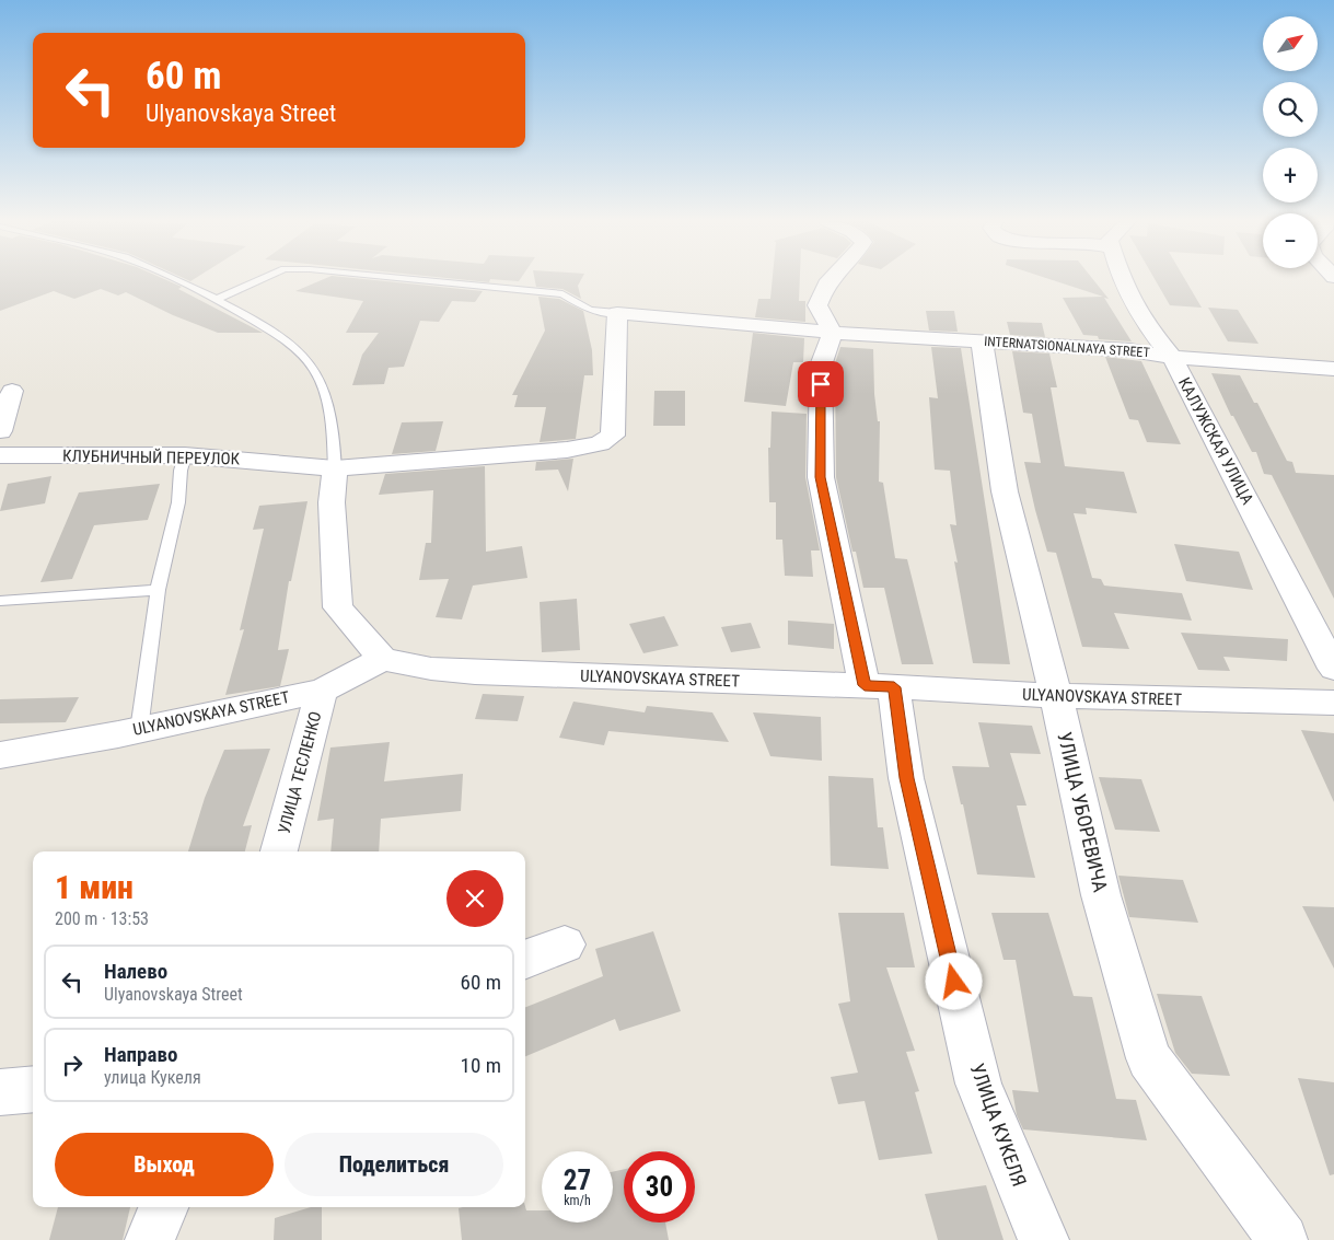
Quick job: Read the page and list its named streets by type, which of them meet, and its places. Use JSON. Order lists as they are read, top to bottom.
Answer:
{
  "streets": {
    "street": [
      "INTERNATSIONALNAYA STREET",
      "КАЛУЖСКАЯ УЛИЦА",
      "КЛУБНИЧНЫЙ ПЕРЕУЛОК",
      "ULYANOVSKAYA STREET",
      "УЛИЦА ТЕСЛЕНКО",
      "УЛИЦА УБОРЕВИЧА",
      "УЛИЦА КУКЕЛЯ"
    ]
  },
  "crossings": [
    ["INTERNATSIONALNAYA STREET", "КАЛУЖСКАЯ УЛИЦА"],
    ["INTERNATSIONALNAYA STREET", "КЛУБНИЧНЫЙ ПЕРЕУЛОК"],
    ["INTERNATSIONALNAYA STREET", "УЛИЦА УБОРЕВИЧА"],
    ["INTERNATSIONALNAYA STREET", "УЛИЦА КУКЕЛЯ"],
    ["ULYANOVSKAYA STREET", "УЛИЦА ТЕСЛЕНКО"],
    ["ULYANOVSKAYA STREET", "УЛИЦА УБОРЕВИЧА"],
    ["ULYANOVSKAYA STREET", "УЛИЦА КУКЕЛЯ"]
  ],
  "north": "top right",
  "page": {
    "map_buttons": ["+", "−"],
    "turn": ["60 m", "Ulyanovskaya Street"],
    "heading": ["1 мин", "200 m · 13:53"],
    "list": [
      {
        "name": "Налево",
        "note": "Ulyanovskaya Street",
        "value": "60 m"
      },
      {
        "name": "Направо",
        "note": "улица Кукеля",
        "value": "10 m"
      }
    ],
    "buttons": ["Выход", "Поделиться"],
    "speed": "27 km/h",
    "limit": "30"
  }
}
